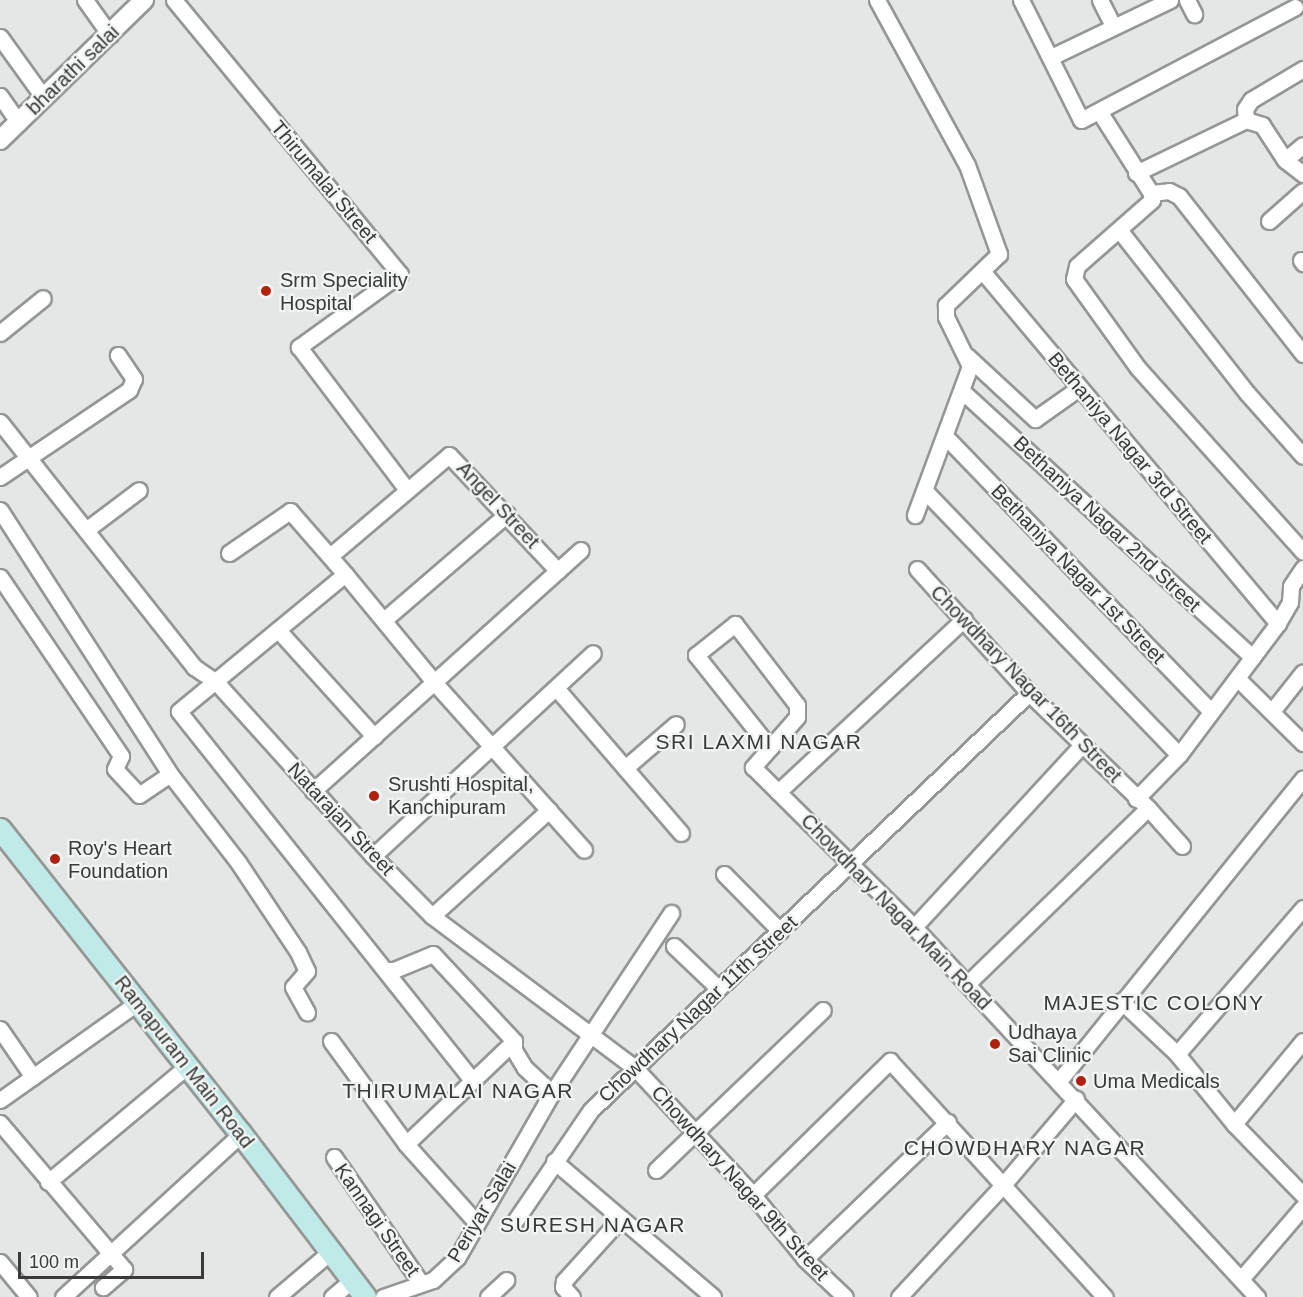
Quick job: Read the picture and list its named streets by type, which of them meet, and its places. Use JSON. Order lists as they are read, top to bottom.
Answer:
{
  "streets": {
    "main road": ["Ramapuram Main Road"],
    "street": [
      "bharathi salai",
      "Thirumalai Street",
      "Bethaniya Nagar 3rd Street",
      "Angel Street",
      "Bethaniya Nagar 2nd Street",
      "Bethaniya Nagar 1st Street",
      "Chowdhary Nagar 16th Street",
      "Natarajan Street",
      "Chowdhary Nagar Main Road",
      "Chowdhary Nagar 11th Street",
      "Chowdhary Nagar 9th Street",
      "Periyar Salai",
      "Kannagi Street"
    ]
  },
  "crossings": [
    ["Thirumalai Street", "Angel Street"],
    ["Chowdhary Nagar 16th Street", "Chowdhary Nagar 11th Street"],
    ["Natarajan Street", "Chowdhary Nagar 11th Street"],
    ["Natarajan Street", "Chowdhary Nagar 9th Street"],
    ["Natarajan Street", "Periyar Salai"],
    ["Chowdhary Nagar Main Road", "Chowdhary Nagar 11th Street"],
    ["Chowdhary Nagar 11th Street", "Chowdhary Nagar 9th Street"],
    ["Periyar Salai", "Kannagi Street"]
  ],
  "districts": [
    "SRI LAXMI NAGAR",
    "MAJESTIC COLONY",
    "THIRUMALAI NAGAR",
    "CHOWDHARY NAGAR",
    "SURESH NAGAR"
  ],
  "places": [
    "Srm Speciality Hospital",
    "Srushti Hospital, Kanchipuram",
    "Roy's Heart Foundation",
    "Udhaya Sai Clinic",
    "Uma Medicals"
  ],
  "scale_bar": "100 m"
}
